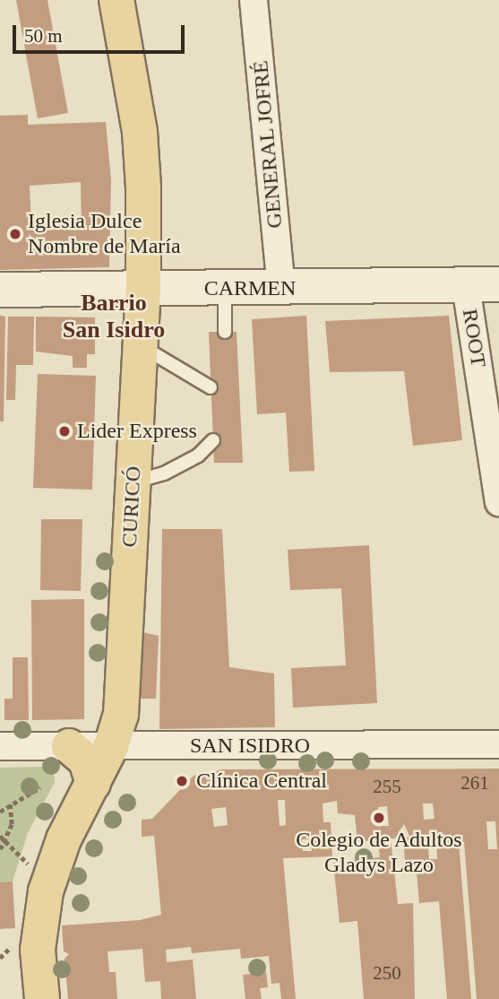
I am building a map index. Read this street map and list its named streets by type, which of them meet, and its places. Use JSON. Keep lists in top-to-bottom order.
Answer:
{
  "streets": {
    "main road": ["CARMEN", "CURICÓ"],
    "street": ["GENERAL JOFRÉ", "ROOT", "SAN ISIDRO"]
  },
  "crossings": [
    ["GENERAL JOFRÉ", "CARMEN"],
    ["CARMEN", "ROOT"],
    ["CARMEN", "CURICÓ"],
    ["CURICÓ", "SAN ISIDRO"]
  ],
  "districts": ["Barrio San Isidro"],
  "places": [
    "Iglesia Dulce Nombre de María",
    "Lider Express",
    "Clínica Central",
    "Colegio de Adultos Gladys Lazo"
  ],
  "house_numbers": ["261", "255", "250"],
  "scale_bar": "50 m"
}
